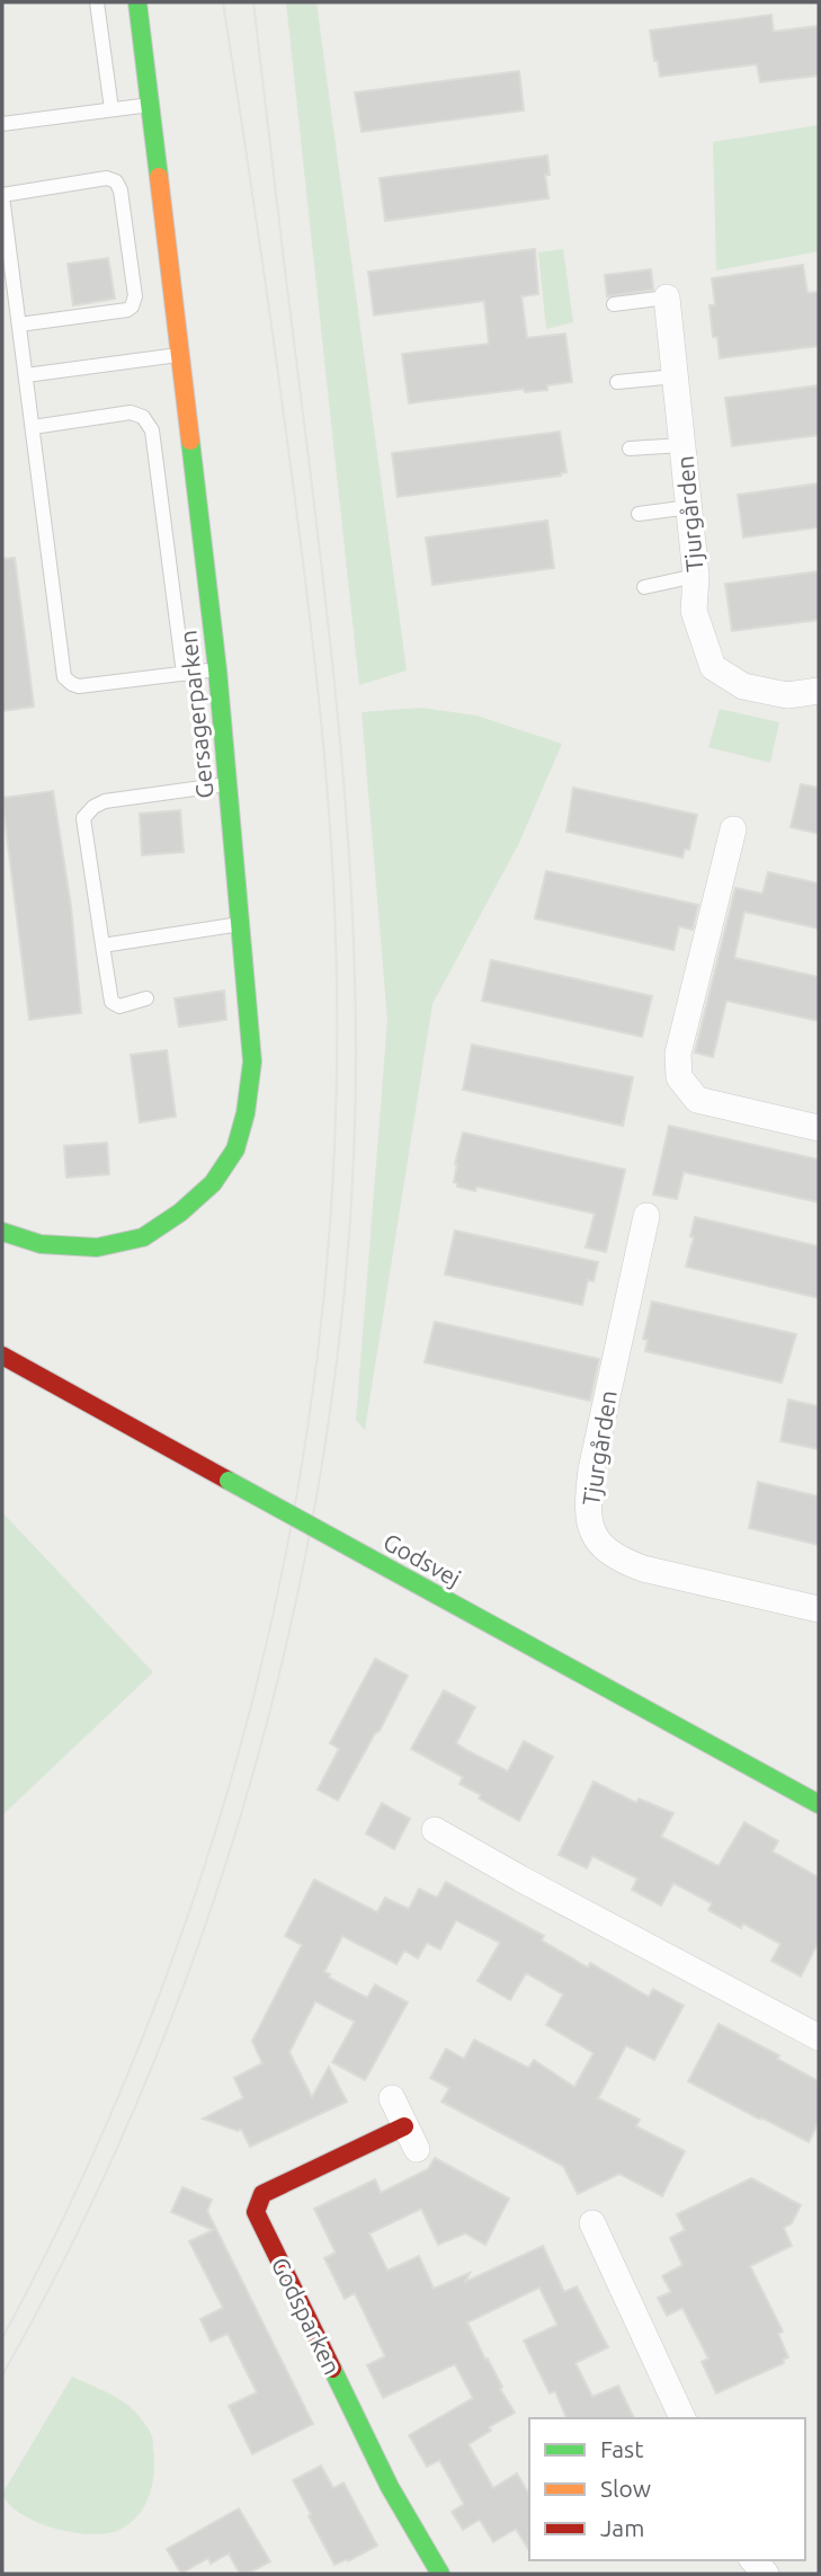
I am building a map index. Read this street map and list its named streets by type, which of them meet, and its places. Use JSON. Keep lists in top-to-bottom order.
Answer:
{
  "streets": {
    "street": [
      "Tjurgården",
      "Gersagerparken",
      "Godsvej",
      "Godsparken"
    ]
  },
  "legend": ["Fast", "Slow", "Jam"]
}
